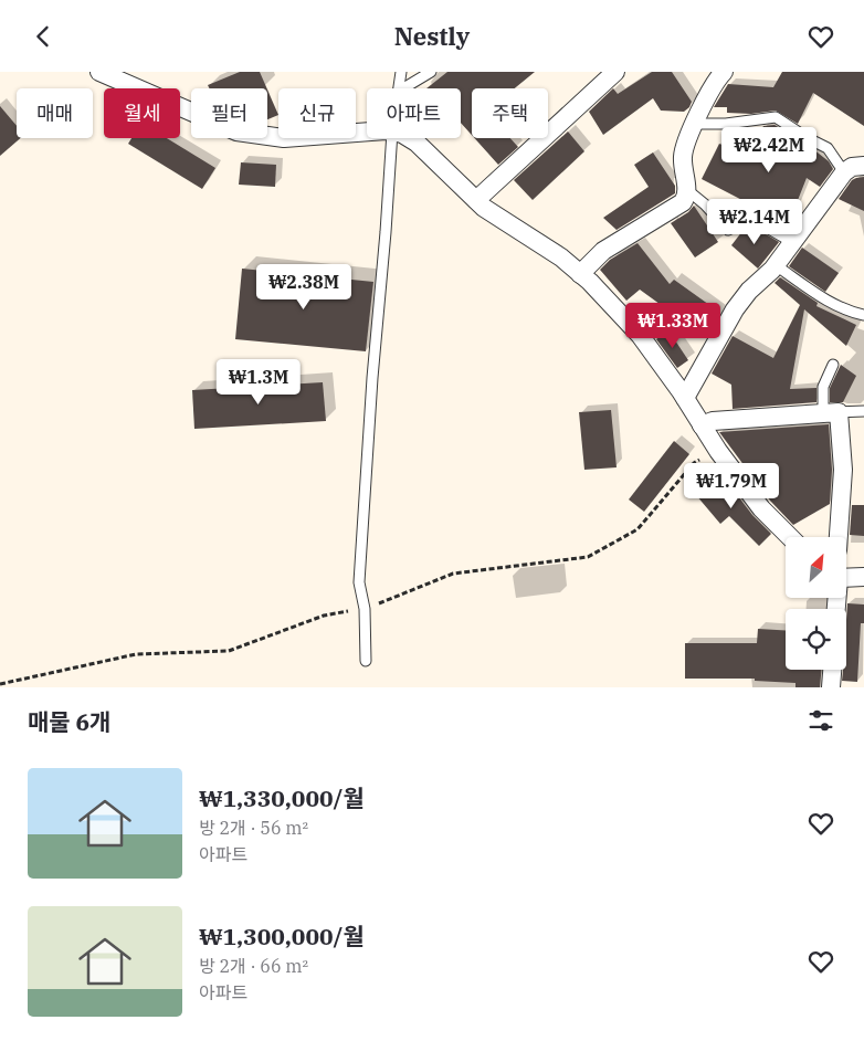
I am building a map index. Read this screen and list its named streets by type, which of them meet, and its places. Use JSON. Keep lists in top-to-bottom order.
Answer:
{
  "north": "top right",
  "page": {
    "header": "Nestly",
    "chip": [
      "매매",
      "월세",
      "필터",
      "신규",
      "아파트",
      "주택"
    ],
    "price": [
      "₩2.42M",
      "₩2.14M",
      "₩2.38M",
      "₩1.33M",
      "₩1.3M",
      "₩1.79M"
    ],
    "heading": "매물 6개",
    "list": [
      {
        "name": "₩1,330,000/월",
        "note": "방 2개 · 56 m² · 아파트"
      },
      {
        "name": "₩1,300,000/월",
        "note": "방 2개 · 66 m² · 아파트"
      }
    ]
  }
}
